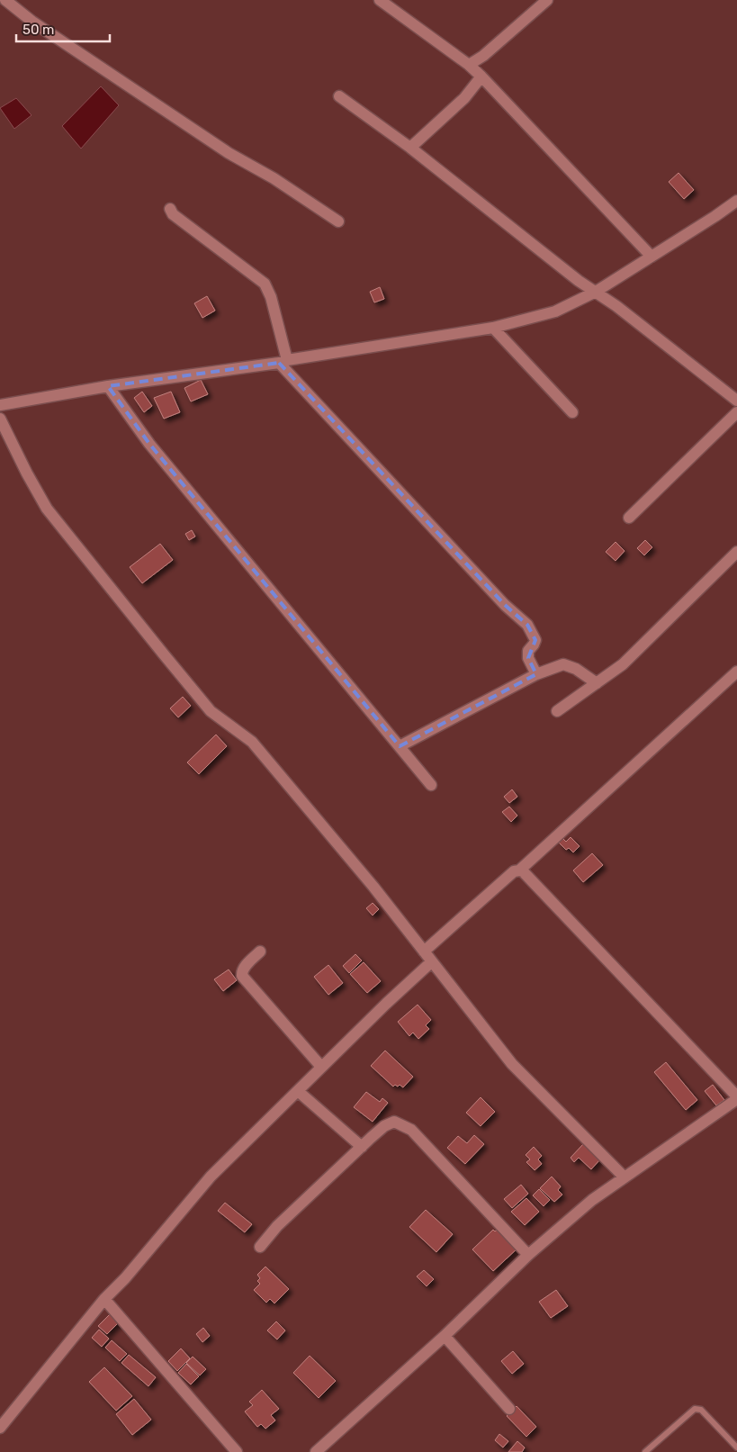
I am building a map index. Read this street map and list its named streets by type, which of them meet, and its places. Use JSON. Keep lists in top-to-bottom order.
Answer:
{
  "scale_bar": "50 m"
}
